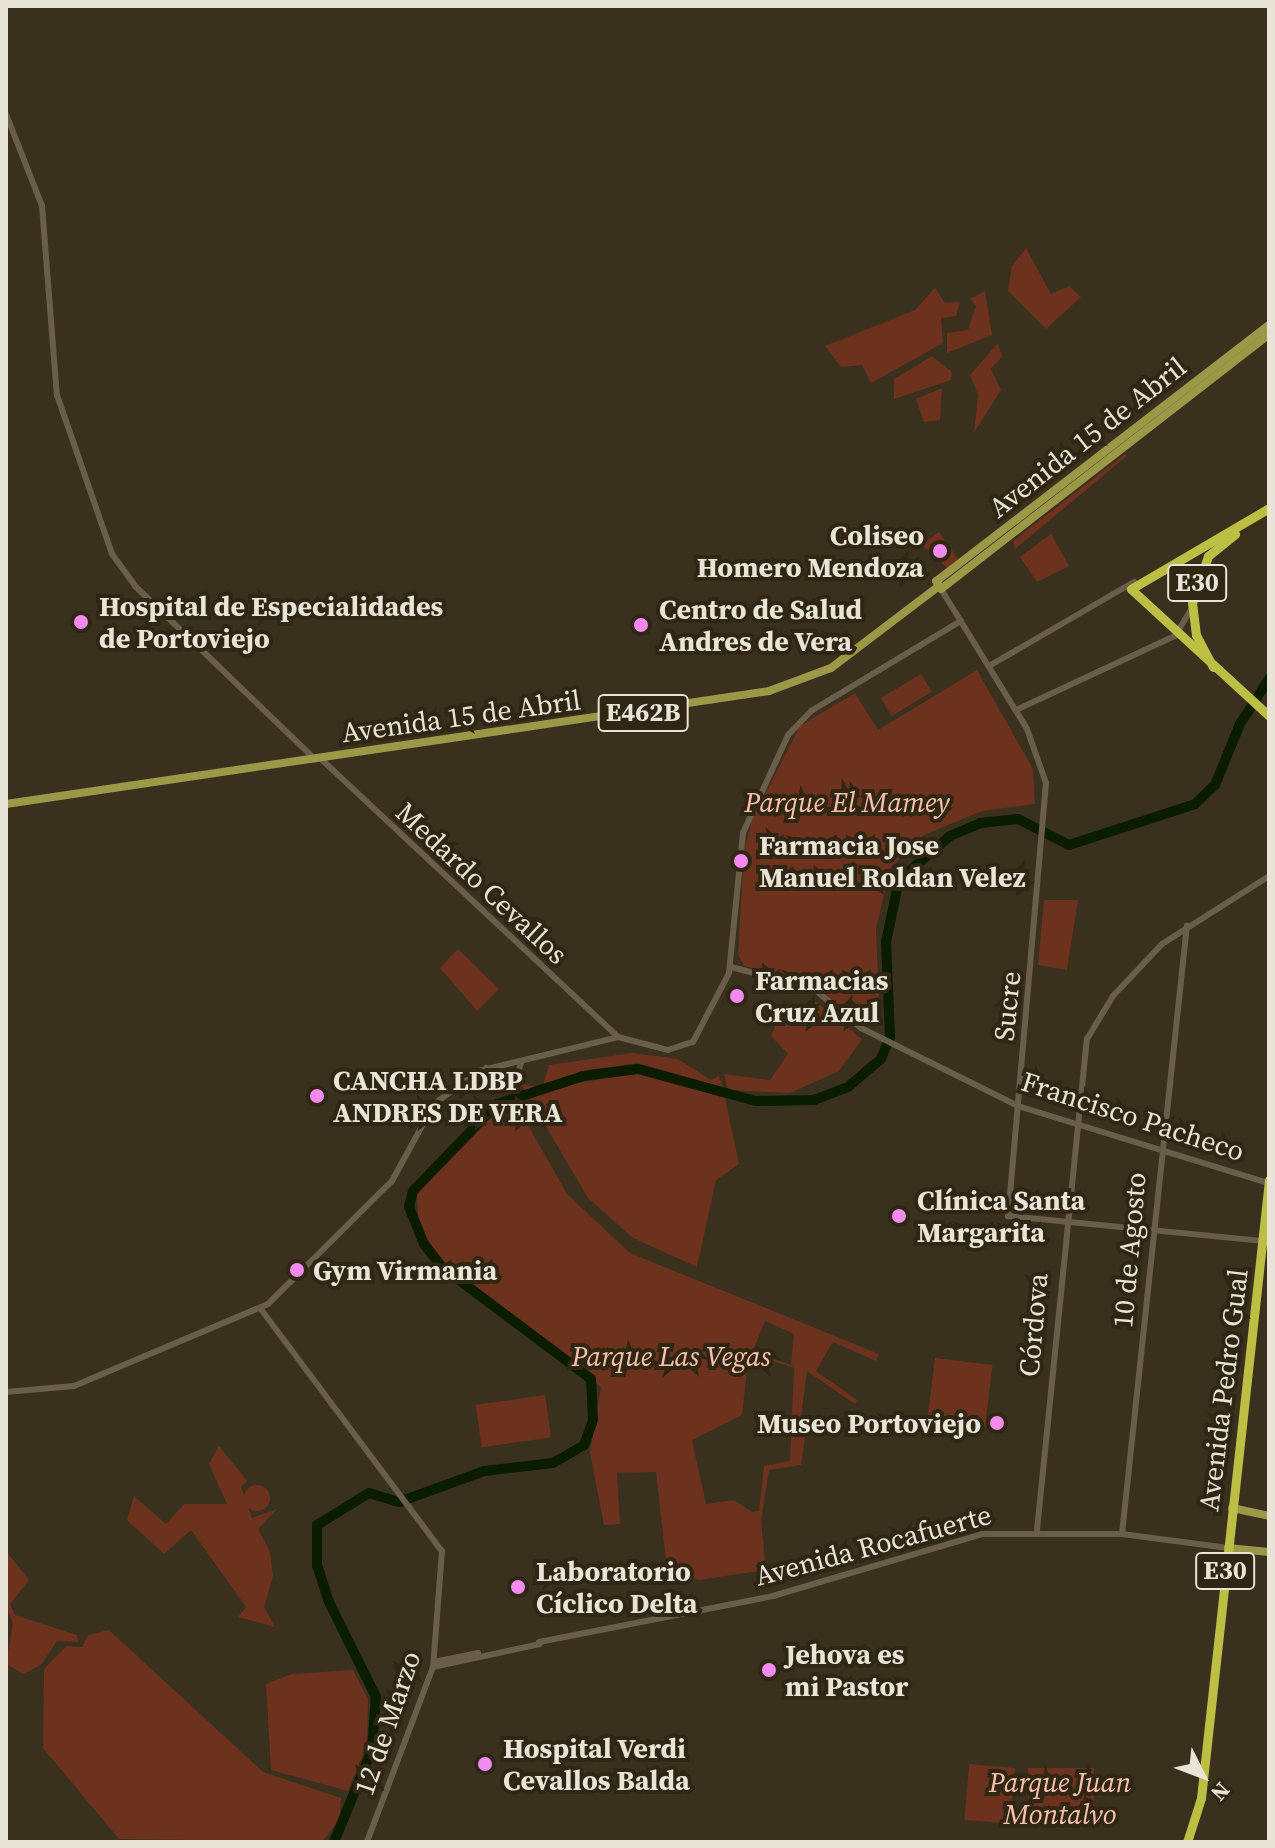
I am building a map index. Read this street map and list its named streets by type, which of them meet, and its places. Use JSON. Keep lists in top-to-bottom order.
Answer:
{
  "streets": {
    "highway": ["E30", "Avenida Pedro Gual"],
    "main road": ["Avenida 15 de Abril", "E462B", "Avenida Rocafuerte"],
    "street": [
      "Medardo Cevallos",
      "Sucre",
      "Francisco Pacheco",
      "10 de Agosto",
      "Córdova",
      "12 de Marzo"
    ]
  },
  "crossings": [
    ["Avenida 15 de Abril", "Medardo Cevallos"],
    ["Sucre", "Francisco Pacheco"],
    ["Sucre", "Córdova"],
    ["Francisco Pacheco", "10 de Agosto"],
    ["Francisco Pacheco", "Córdova"],
    ["Francisco Pacheco", "Avenida Pedro Gual"],
    ["10 de Agosto", "Córdova"],
    ["10 de Agosto", "Avenida Rocafuerte"],
    ["Córdova", "Avenida Rocafuerte"],
    ["Avenida Pedro Gual", "Avenida Rocafuerte"],
    ["Avenida Rocafuerte", "12 de Marzo"]
  ],
  "parks": ["Parque El Mamey", "Parque Las Vegas", "Parque Juan Montalvo"],
  "places": [
    "Coliseo Homero Mendoza",
    "Hospital de Especialidades de Portoviejo",
    "Centro de Salud Andres de Vera",
    "Farmacia Jose Manuel Roldan Velez",
    "Farmacias Cruz Azul",
    "CANCHA LDBP ANDRES DE VERA",
    "Clínica Santa Margarita",
    "Gym Virmania",
    "Museo Portoviejo",
    "Laboratorio Cíclico Delta",
    "Jehova es mi Pastor",
    "Hospital Verdi Cevallos Balda"
  ],
  "north": "bottom right"
}
